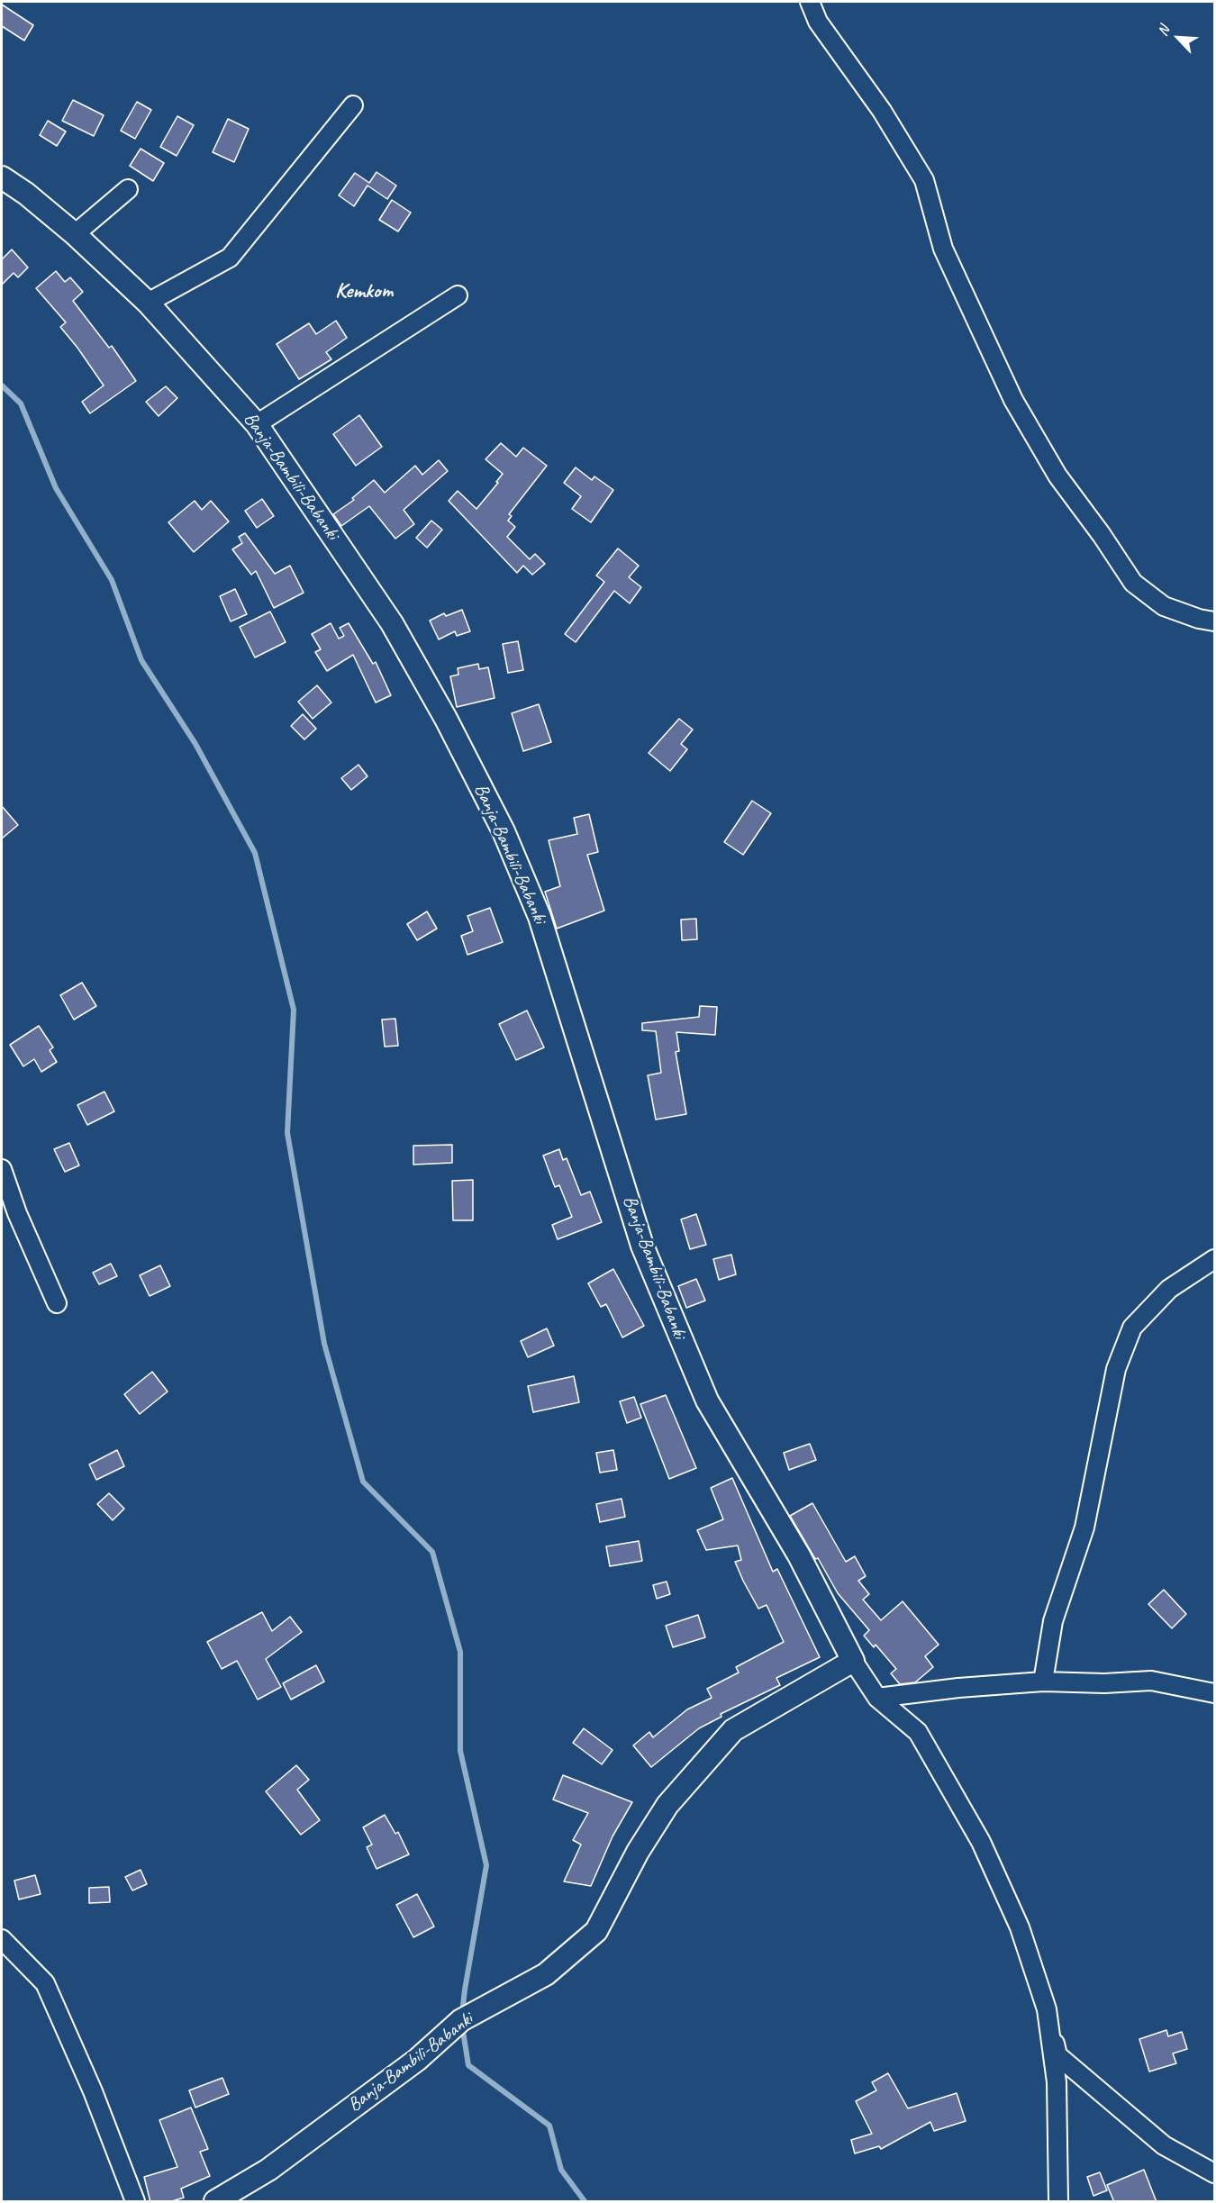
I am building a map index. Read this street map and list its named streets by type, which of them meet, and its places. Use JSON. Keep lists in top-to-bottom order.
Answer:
{
  "streets": {
    "street": ["Banja-Bambili-Babanki"]
  },
  "districts": ["Kemkom"],
  "north": "top left"
}
